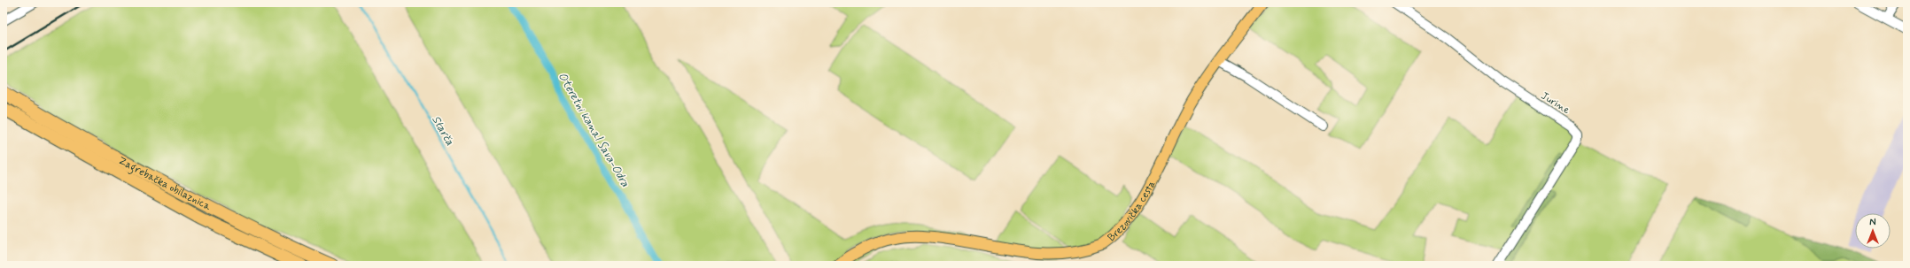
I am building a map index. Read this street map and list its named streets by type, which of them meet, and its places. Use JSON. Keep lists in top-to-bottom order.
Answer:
{
  "streets": {
    "highway": ["Zagrebačka obilaznica"],
    "main road": ["Brezovička cesta"],
    "street": ["Jurine"]
  },
  "water": ["Oteretni kanal Sava-Odra", "Starča"],
  "north": "top"
}
